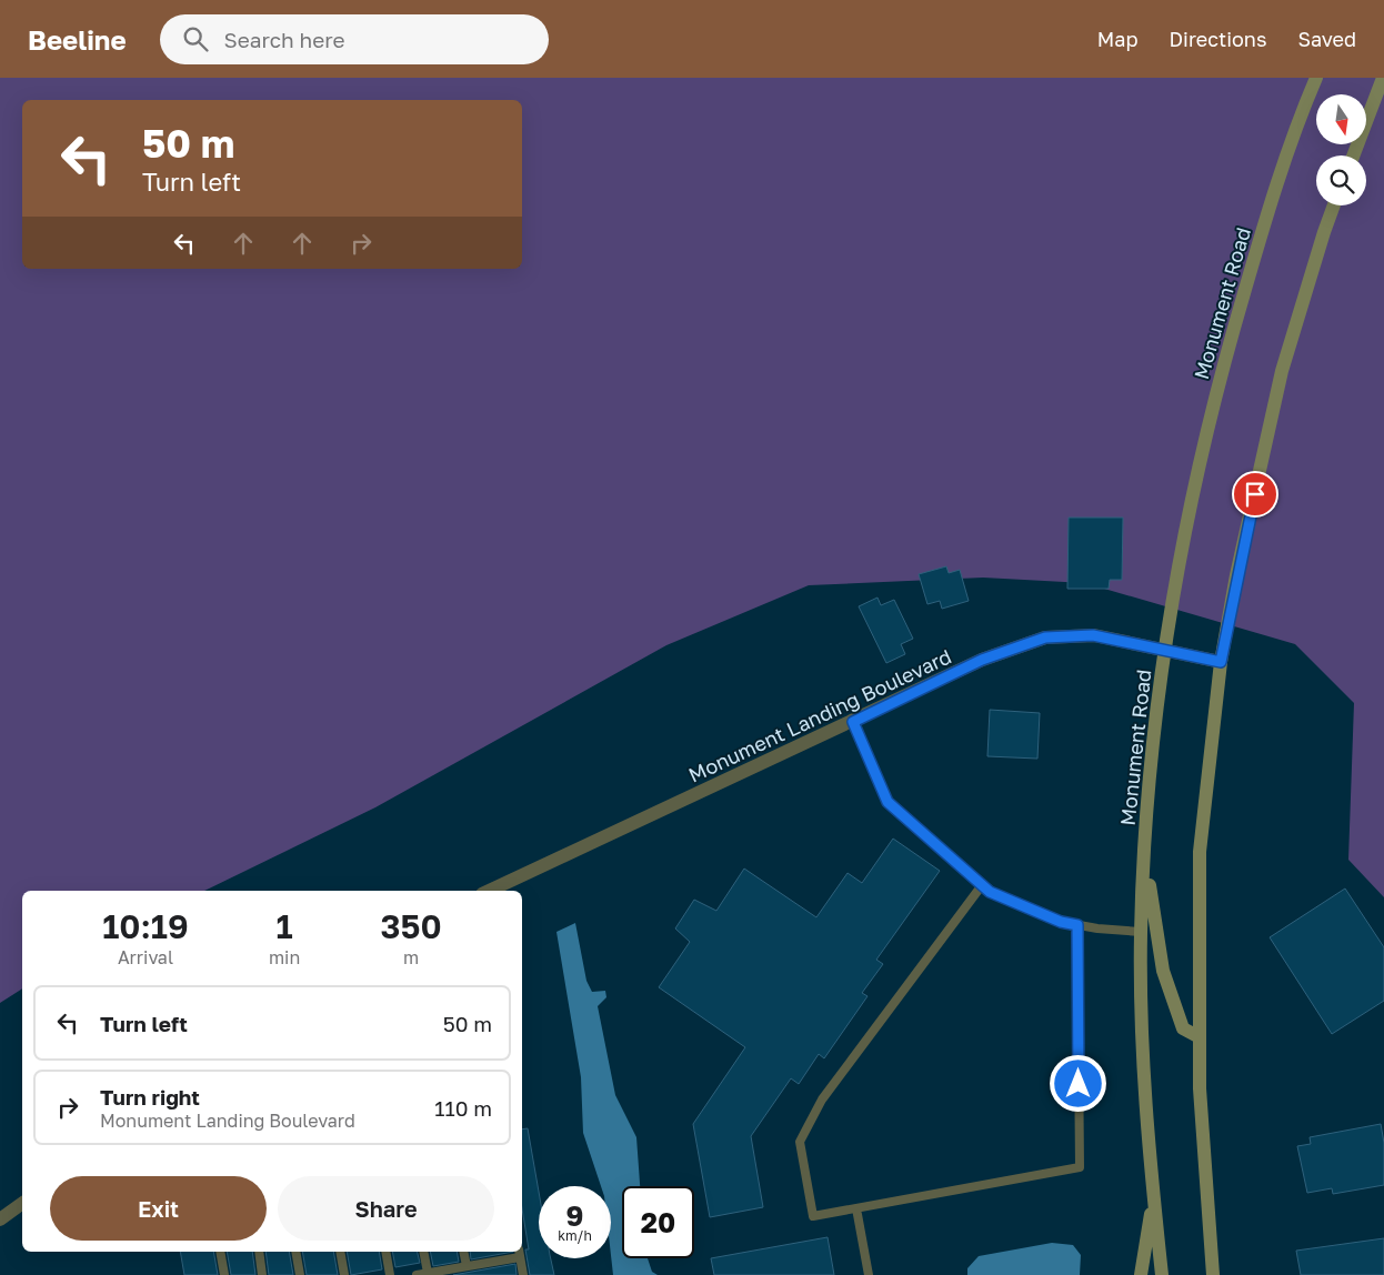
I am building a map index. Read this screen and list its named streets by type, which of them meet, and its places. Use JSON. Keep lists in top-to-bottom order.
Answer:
{
  "streets": {
    "main road": ["Monument Road"],
    "street": ["Monument Landing Boulevard"]
  },
  "crossings": [
    ["Monument Road", "Monument Landing Boulevard"]
  ],
  "north": "bottom",
  "page": {
    "header": "Beeline",
    "search": "Search here",
    "nav": ["Map", "Directions", "Saved"],
    "turn": ["50 m", "Turn left"],
    "eta": [
      "10:19",
      "Arrival",
      "1",
      "min",
      "350",
      "m"
    ],
    "list": [
      {
        "name": "Turn left",
        "value": "50 m"
      },
      {
        "name": "Turn right",
        "note": "Monument Landing Boulevard",
        "value": "110 m"
      }
    ],
    "buttons": ["Exit", "Share"],
    "speed": "9 km/h",
    "limit": "20"
  }
}
